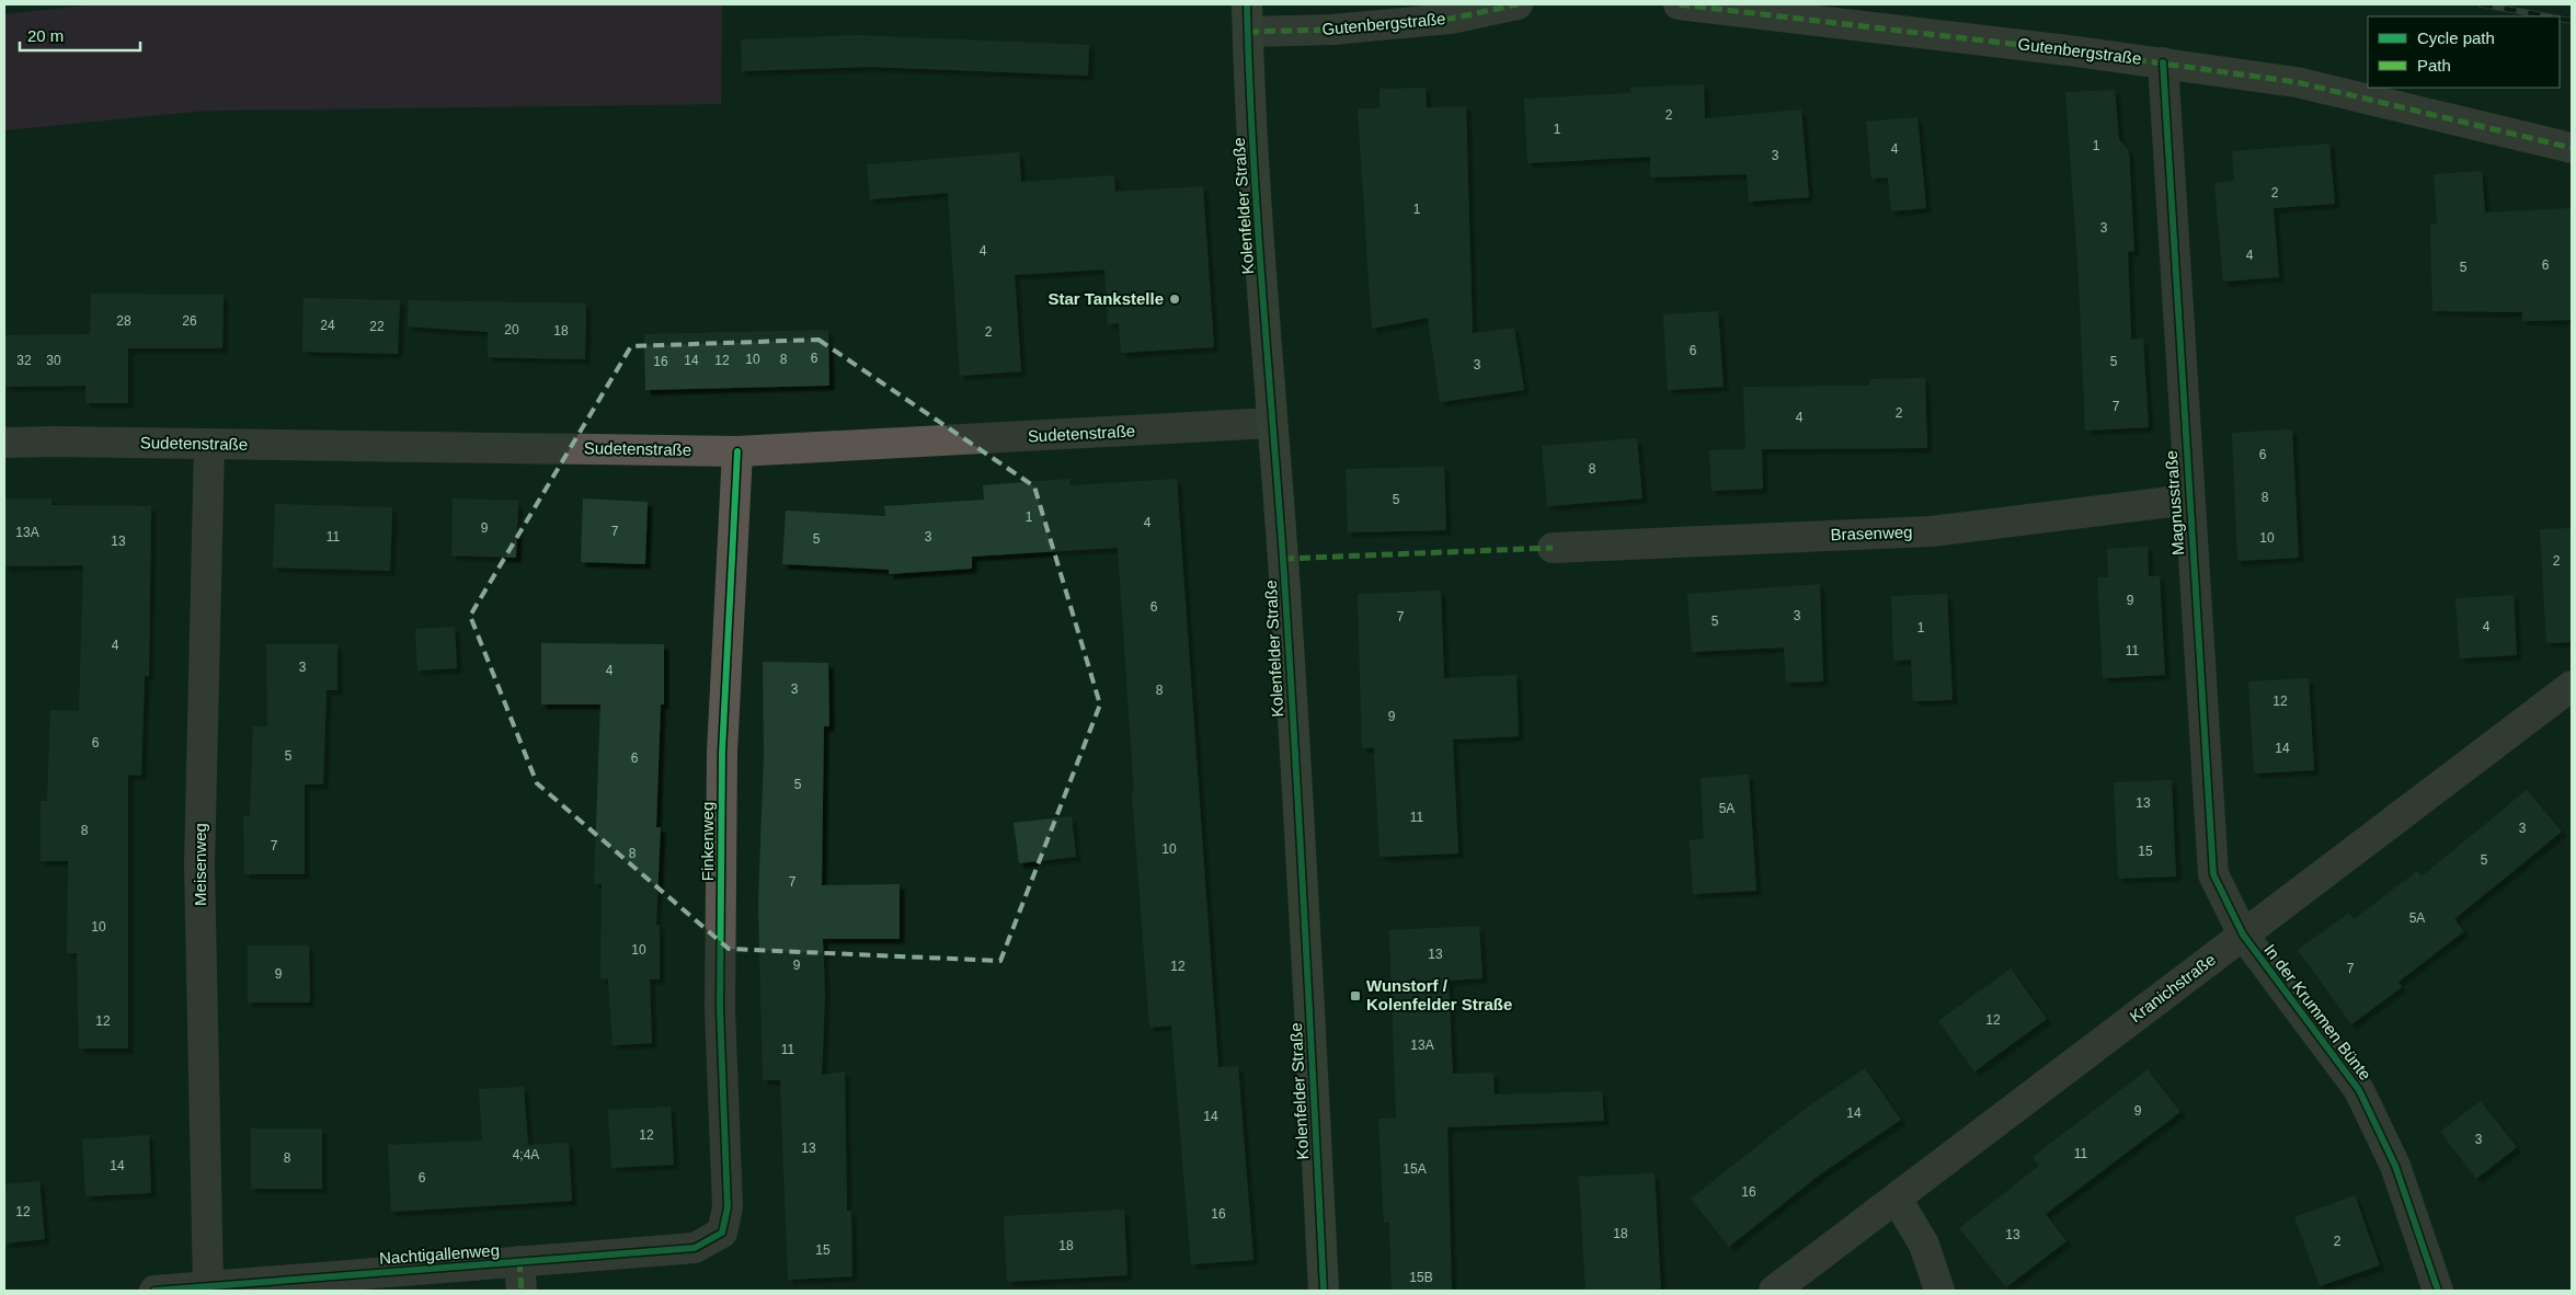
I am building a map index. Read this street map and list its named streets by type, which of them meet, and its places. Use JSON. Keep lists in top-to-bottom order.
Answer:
{
  "streets": {
    "main road": ["Kolenfelder Straße"],
    "street": [
      "Gutenbergstraße",
      "Sudetenstraße",
      "Magnusstraße",
      "Brasenweg",
      "Finkenweg",
      "Meisenweg",
      "Kranichstraße",
      "In der Krummen Bünte",
      "Nachtigallenweg"
    ]
  },
  "crossings": [
    ["Gutenbergstraße", "Kolenfelder Straße"],
    ["Gutenbergstraße", "Magnusstraße"],
    ["Kolenfelder Straße", "Sudetenstraße"],
    ["Sudetenstraße", "Finkenweg"],
    ["Sudetenstraße", "Meisenweg"],
    ["Magnusstraße", "Brasenweg"],
    ["Magnusstraße", "Kranichstraße"],
    ["Magnusstraße", "In der Krummen Bünte"],
    ["Finkenweg", "Nachtigallenweg"],
    ["Meisenweg", "Nachtigallenweg"],
    ["Kranichstraße", "In der Krummen Bünte"]
  ],
  "places": {
    "other": ["Star Tankstelle"],
    "transit": ["Wunstorf / Kolenfelder Straße"]
  },
  "house_numbers": [
    "2",
    "1",
    "1",
    "4",
    "3",
    "2",
    "1",
    "3",
    "4",
    "4",
    "6",
    "5",
    "28",
    "26",
    "24",
    "22",
    "20",
    "18",
    "2",
    "6",
    "6",
    "10",
    "8",
    "32",
    "30",
    "14",
    "12",
    "16",
    "5",
    "3",
    "7",
    "2",
    "4",
    "6",
    "8",
    "8",
    "5",
    "1",
    "4",
    "9",
    "7",
    "13A",
    "11",
    "3",
    "10",
    "5",
    "13",
    "2",
    "9",
    "6",
    "3",
    "7",
    "5",
    "4",
    "1",
    "4",
    "11",
    "3",
    "4",
    "3",
    "8",
    "12",
    "9",
    "6",
    "14",
    "5",
    "6",
    "5",
    "13",
    "5A",
    "11",
    "3",
    "8",
    "7",
    "10",
    "15",
    "8",
    "5",
    "7",
    "5A",
    "10",
    "10",
    "13",
    "9",
    "12",
    "7",
    "9",
    "12",
    "12",
    "13A",
    "11",
    "9",
    "14",
    "14",
    "12",
    "3",
    "13",
    "11",
    "4;4A",
    "8",
    "14",
    "15A",
    "6",
    "16",
    "12",
    "16",
    "18",
    "13",
    "2",
    "18",
    "15",
    "15B"
  ],
  "legend": ["Cycle path", "Path"],
  "scale_bar": "20 m"
}
